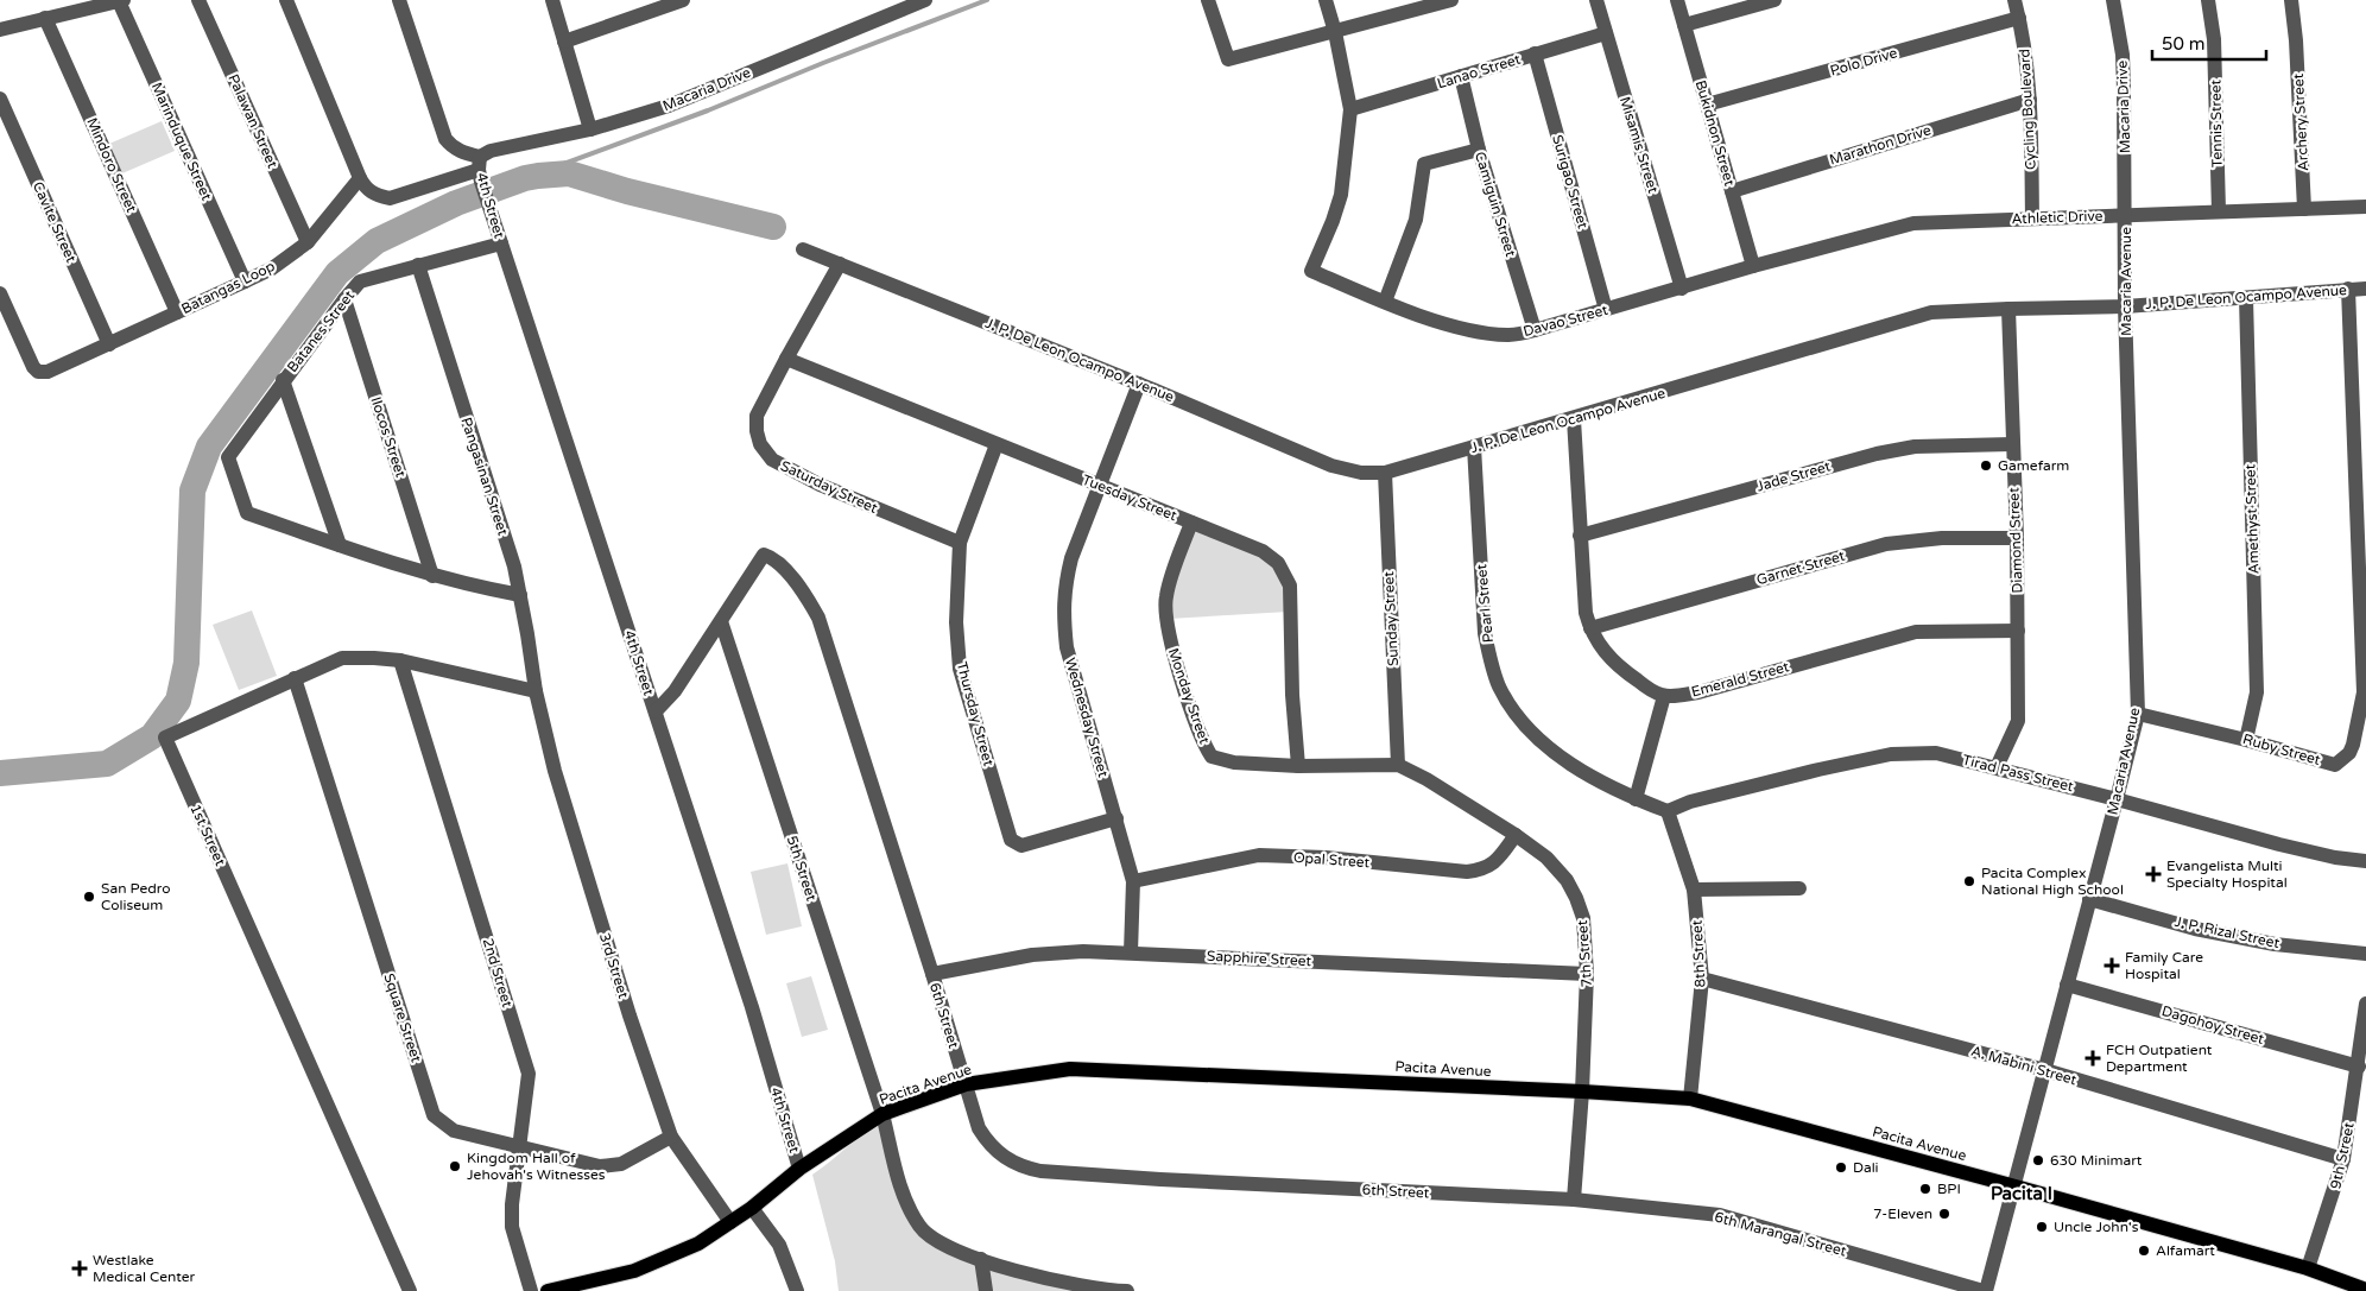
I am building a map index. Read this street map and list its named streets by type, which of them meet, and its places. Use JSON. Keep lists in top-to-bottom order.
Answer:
{
  "streets": {
    "main road": ["Pacita Avenue"],
    "street": [
      "Polo Drive",
      "Lanao Street",
      "Macaria Drive",
      "Cycling Boulevard",
      "Palawan Street",
      "Archery Street",
      "Tennis Street",
      "Bukidnon Street",
      "Marinduque Street",
      "Misamis Street",
      "Marathon Drive",
      "Mindoro Street",
      "Surigao Street",
      "Camiguin Street",
      "4th Street",
      "Athletic Drive",
      "Cavite Street",
      "Macaria Avenue",
      "Batangas Loop",
      "J. P. De Leon Ocampo Avenue",
      "Davao Street",
      "Batanes Street",
      "Ilocos Street",
      "Pangasinan Street",
      "Jade Street",
      "Saturday Street",
      "Tuesday Street",
      "Amethyst Street",
      "Diamond Street",
      "Garnet Street",
      "Pearl Street",
      "Sunday Street",
      "Emerald Street",
      "Monday Street",
      "Thursday Street",
      "Wednesday Street",
      "Ruby Street",
      "Tirad Pass Street",
      "1st Street",
      "Opal Street",
      "5th Street",
      "J. P. Rizal Street",
      "7th Street",
      "8th Street",
      "Sapphire Street",
      "3rd Street",
      "2nd Street",
      "6th Street",
      "Square Street",
      "Dagohoy Street",
      "A. Mabini Street",
      "9th Street",
      "6th Marangal Street"
    ]
  },
  "crossings": [
    ["Polo Drive", "Cycling Boulevard"],
    ["Polo Drive", "Bukidnon Street"],
    ["Lanao Street", "Misamis Street"],
    ["Lanao Street", "Surigao Street"],
    ["Lanao Street", "Camiguin Street"],
    ["Lanao Street", "Davao Street"],
    ["Macaria Drive", "4th Street"],
    ["Macaria Drive", "Athletic Drive"],
    ["Macaria Drive", "Macaria Avenue"],
    ["Macaria Drive", "Batangas Loop"],
    ["Cycling Boulevard", "Marathon Drive"],
    ["Cycling Boulevard", "Athletic Drive"],
    ["Palawan Street", "Batangas Loop"],
    ["Archery Street", "Athletic Drive"],
    ["Tennis Street", "Athletic Drive"],
    ["Bukidnon Street", "Marathon Drive"],
    ["Bukidnon Street", "Athletic Drive"],
    ["Bukidnon Street", "Davao Street"],
    ["Marinduque Street", "Batangas Loop"],
    ["Misamis Street", "Davao Street"],
    ["Mindoro Street", "Batangas Loop"],
    ["Surigao Street", "Davao Street"],
    ["Camiguin Street", "Davao Street"],
    ["4th Street", "Batanes Street"],
    ["4th Street", "6th Street"],
    ["4th Street", "Pacita Avenue"],
    ["Athletic Drive", "Macaria Avenue"],
    ["Athletic Drive", "Davao Street"],
    ["Cavite Street", "Batangas Loop"],
    ["Macaria Avenue", "J. P. De Leon Ocampo Avenue"],
    ["Macaria Avenue", "Ruby Street"],
    ["Macaria Avenue", "Tirad Pass Street"],
    ["Macaria Avenue", "J. P. Rizal Street"],
    ["Macaria Avenue", "Dagohoy Street"],
    ["Macaria Avenue", "A. Mabini Street"],
    ["Macaria Avenue", "Pacita Avenue"],
    ["Macaria Avenue", "6th Marangal Street"],
    ["J. P. De Leon Ocampo Avenue", "Saturday Street"],
    ["J. P. De Leon Ocampo Avenue", "Amethyst Street"],
    ["J. P. De Leon Ocampo Avenue", "Diamond Street"],
    ["J. P. De Leon Ocampo Avenue", "Pearl Street"],
    ["J. P. De Leon Ocampo Avenue", "Sunday Street"],
    ["J. P. De Leon Ocampo Avenue", "Wednesday Street"],
    ["J. P. De Leon Ocampo Avenue", "Ruby Street"],
    ["Batanes Street", "Ilocos Street"],
    ["Batanes Street", "Pangasinan Street"],
    ["Pangasinan Street", "1st Street"],
    ["Pangasinan Street", "3rd Street"],
    ["Jade Street", "Diamond Street"],
    ["Saturday Street", "Tuesday Street"],
    ["Saturday Street", "Thursday Street"],
    ["Tuesday Street", "Monday Street"],
    ["Tuesday Street", "Thursday Street"],
    ["Tuesday Street", "Wednesday Street"],
    ["Amethyst Street", "Ruby Street"],
    ["Diamond Street", "Garnet Street"],
    ["Diamond Street", "Emerald Street"],
    ["Diamond Street", "Tirad Pass Street"],
    ["Pearl Street", "Tirad Pass Street"],
    ["Pearl Street", "8th Street"],
    ["Sunday Street", "Monday Street"],
    ["Sunday Street", "7th Street"],
    ["Monday Street", "7th Street"],
    ["Thursday Street", "Wednesday Street"],
    ["Wednesday Street", "Opal Street"],
    ["Wednesday Street", "Sapphire Street"],
    ["Tirad Pass Street", "8th Street"],
    ["1st Street", "3rd Street"],
    ["1st Street", "2nd Street"],
    ["1st Street", "Square Street"],
    ["Opal Street", "7th Street"],
    ["5th Street", "6th Street"],
    ["5th Street", "Pacita Avenue"],
    ["7th Street", "Sapphire Street"],
    ["7th Street", "6th Street"],
    ["7th Street", "Pacita Avenue"],
    ["7th Street", "6th Marangal Street"],
    ["8th Street", "A. Mabini Street"],
    ["8th Street", "Pacita Avenue"],
    ["Sapphire Street", "6th Street"],
    ["3rd Street", "Square Street"],
    ["3rd Street", "Pacita Avenue"],
    ["2nd Street", "Square Street"],
    ["6th Street", "Pacita Avenue"],
    ["6th Street", "6th Marangal Street"],
    ["Dagohoy Street", "9th Street"],
    ["A. Mabini Street", "9th Street"],
    ["Pacita Avenue", "9th Street"]
  ],
  "districts": ["Pacita I"],
  "places": {
    "other": [
      "Gamefarm",
      "Pacita Complex National High School",
      "San Pedro Coliseum",
      "630 Minimart",
      "Kingdom Hall of Jehovah's Witnesses",
      "Dali",
      "BPI",
      "7-Eleven",
      "Uncle John's",
      "Alfamart"
    ],
    "health": [
      "Evangelista Multi Specialty Hospital",
      "Family Care Hospital",
      "FCH Outpatient Department",
      "Westlake Medical Center"
    ]
  },
  "scale_bar": "50 m"
}
